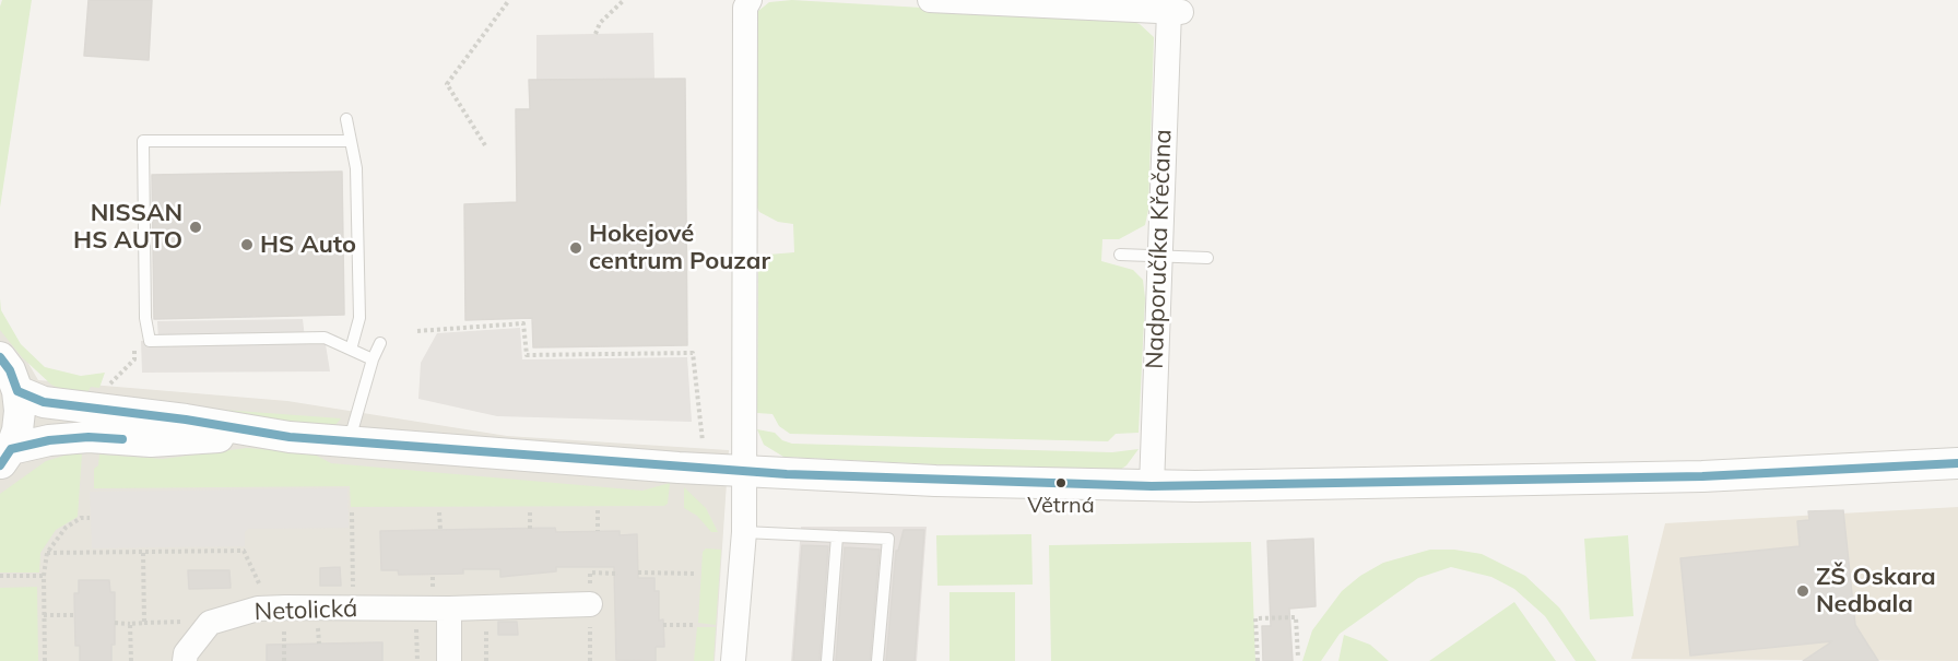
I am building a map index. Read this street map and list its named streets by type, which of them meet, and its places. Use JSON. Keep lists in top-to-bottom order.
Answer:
{
  "streets": {
    "street": ["Nadporučíka Křečana", "Netolická"]
  },
  "places": [
    "NISSAN HS AUTO",
    "HS Auto",
    "Hokejové centrum Pouzar",
    "Větrná",
    "ZŠ Oskara Nedbala"
  ]
}
